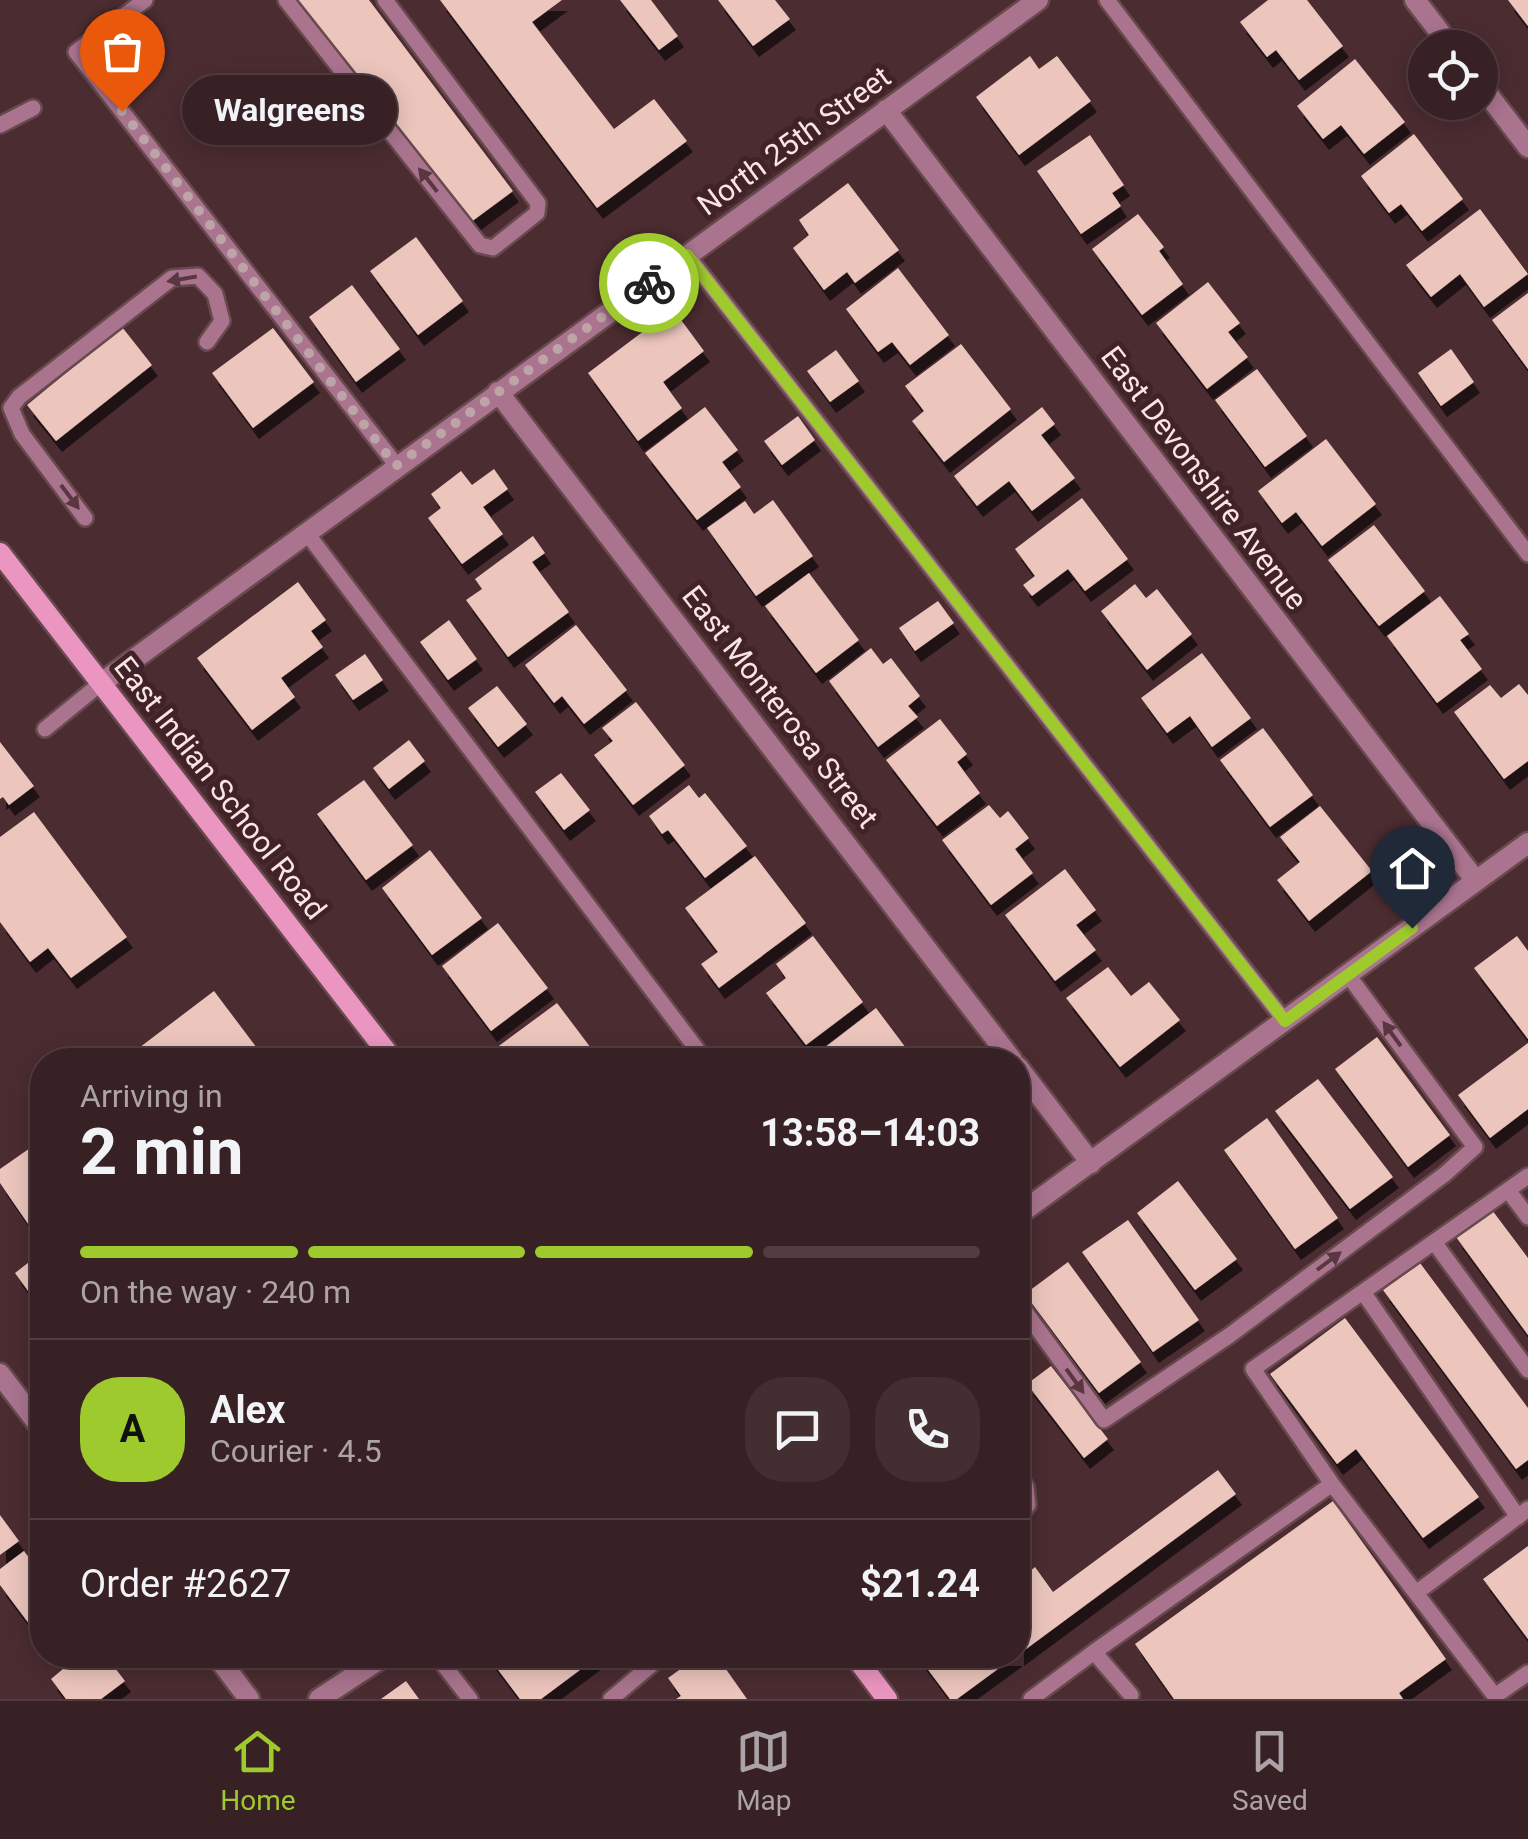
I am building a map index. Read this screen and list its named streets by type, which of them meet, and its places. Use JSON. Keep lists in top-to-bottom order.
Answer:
{
  "streets": {
    "main road": ["East Indian School Road"],
    "street": ["North 25th Street", "East Devonshire Avenue", "East Monterosa Street"]
  },
  "crossings": [
    ["North 25th Street", "East Devonshire Avenue"],
    ["North 25th Street", "East Monterosa Street"],
    ["North 25th Street", "East Indian School Road"]
  ],
  "places": ["Walgreens"],
  "page": {
    "bubble": "Walgreens",
    "heading": ["2 min", "Arriving in", "13:58–14:03"],
    "panel": [
      "Alex",
      "Courier · 4.5",
      "Order #2627",
      "$21.24"
    ],
    "bar": "On the way · 240 m",
    "round": "A",
    "tabs": ["Home", "Map", "Saved"]
  }
}
